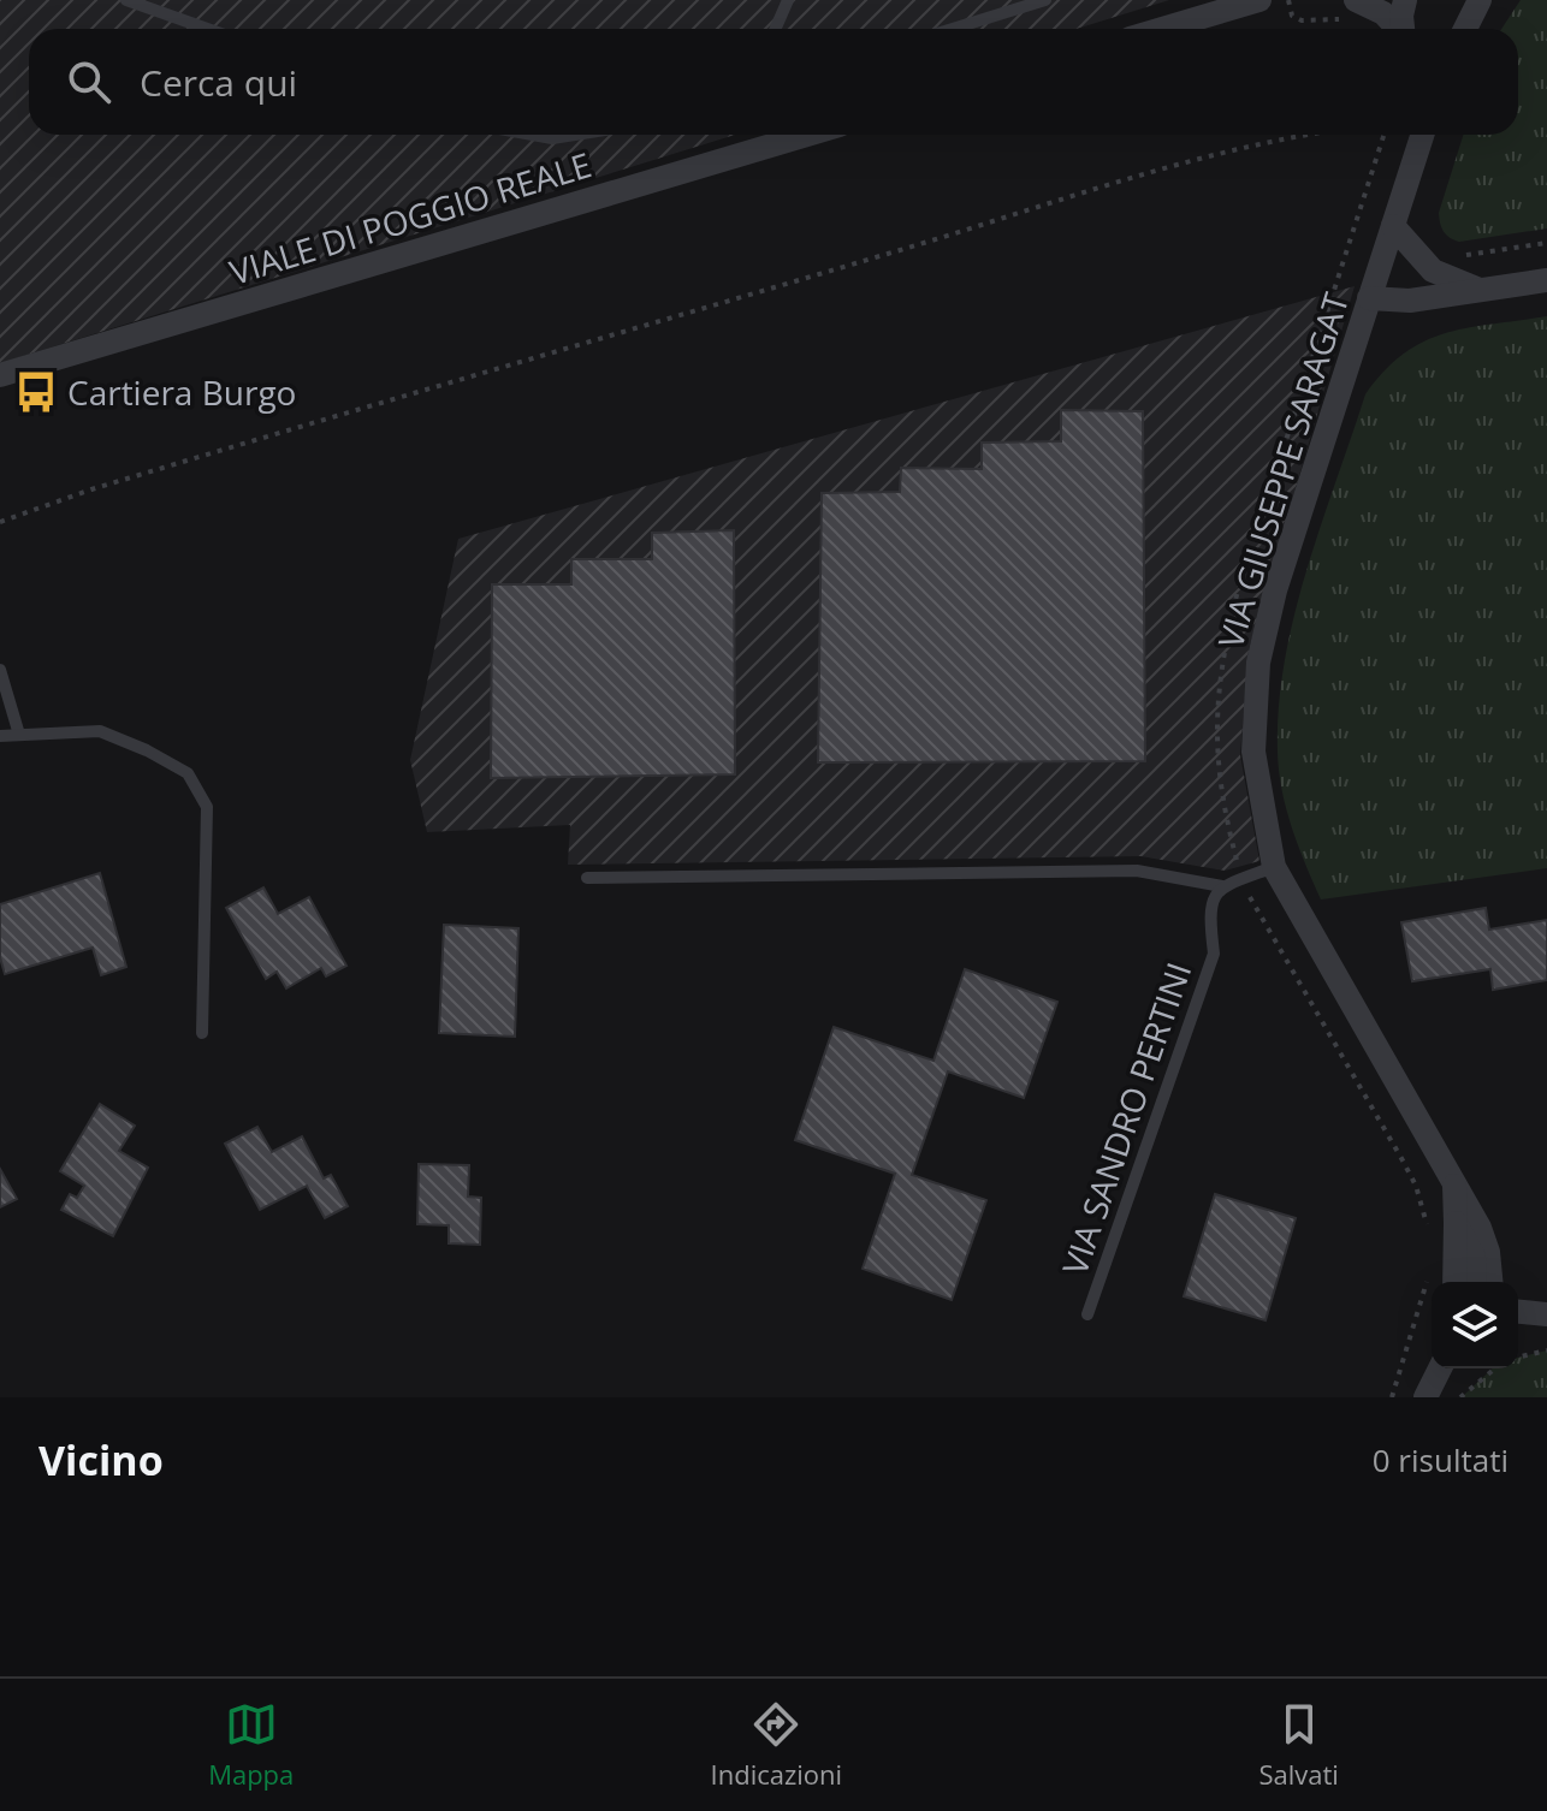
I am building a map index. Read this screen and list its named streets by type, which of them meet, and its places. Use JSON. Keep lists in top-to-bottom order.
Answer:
{
  "streets": {
    "street": ["VIALE DI POGGIO REALE", "VIA GIUSEPPE SARAGAT"],
    "lane": ["VIA SANDRO PERTINI"]
  },
  "places": {
    "bus stop": ["Cartiera Burgo"]
  },
  "page": {
    "search": "Cerca qui",
    "heading": ["Vicino", "0 risultati"],
    "nav": ["Mappa", "Indicazioni", "Salvati"]
  }
}
